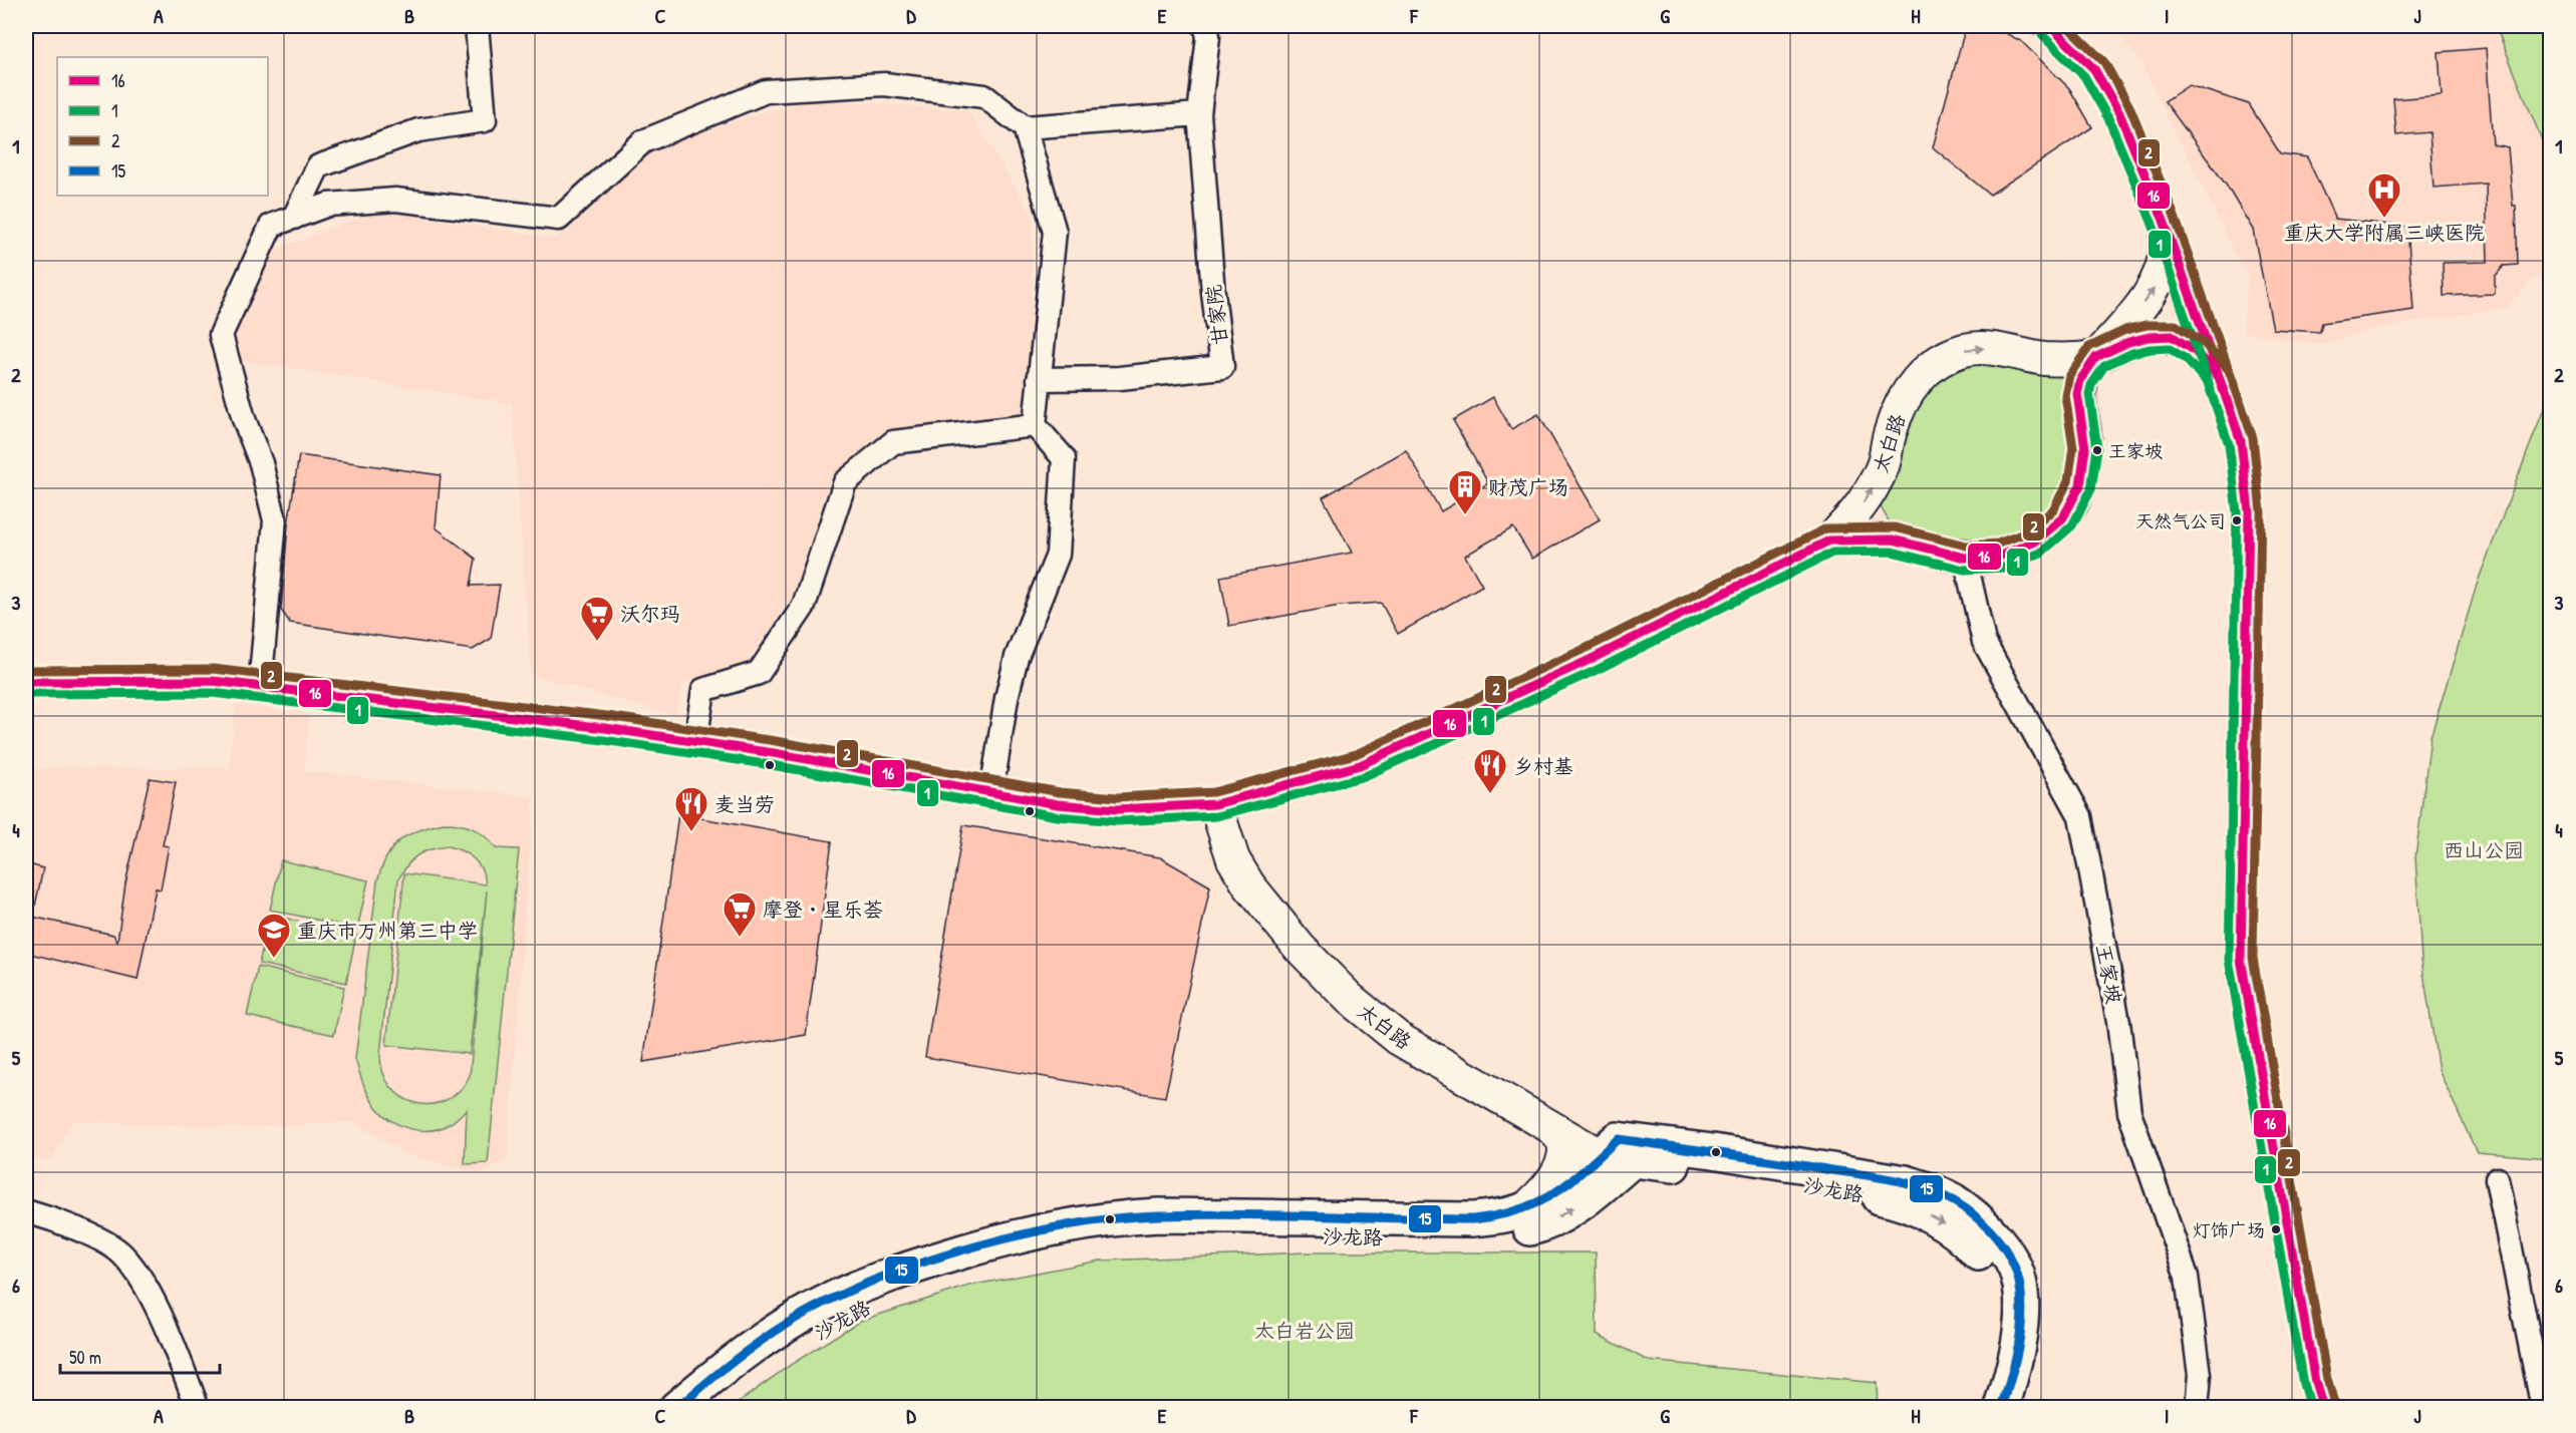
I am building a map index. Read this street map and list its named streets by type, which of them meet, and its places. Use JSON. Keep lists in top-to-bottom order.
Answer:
{
  "streets": {
    "highway": ["沙龙路"],
    "main road": ["太白路"],
    "street": ["甘家院", "王家坡"]
  },
  "crossings": [
    ["太白路", "王家坡"]
  ],
  "parks": ["西山公园", "太白岩公园"],
  "places": {
    "hospital": ["重庆大学附属三峡医院"],
    "other": ["王家坡", "天然气公司", "灯饰广场"],
    "building": ["财茂广场"],
    "supermarket": ["沃尔玛", "摩登・星乐荟"],
    "restaurant": ["乡村基", "麦当劳"],
    "school or university": ["重庆市万州第三中学"]
  },
  "lines": [
    "transit line 16",
    "transit line 2",
    "transit line 1",
    "transit line 15"
  ],
  "legend": [
    "16",
    "1",
    "2",
    "15"
  ],
  "scale_bar": "50 m",
  "grid": {
    "columns": [
      "A",
      "B",
      "C",
      "D",
      "E",
      "F",
      "G",
      "H",
      "I",
      "J"
    ],
    "rows": [
      "1",
      "2",
      "3",
      "4",
      "5",
      "6"
    ]
  }
}
